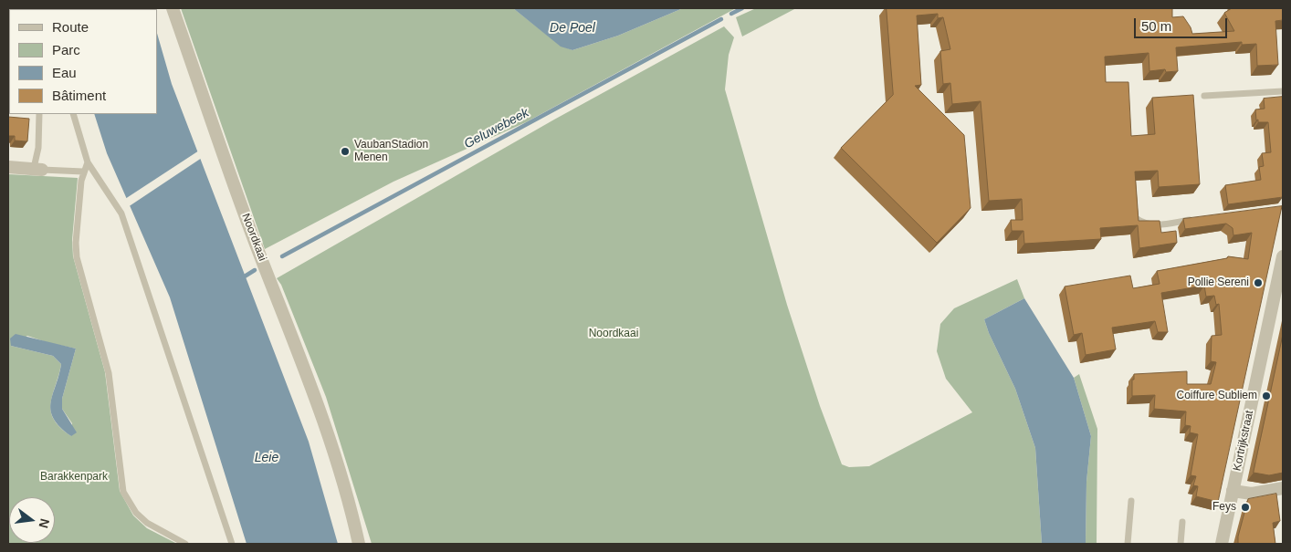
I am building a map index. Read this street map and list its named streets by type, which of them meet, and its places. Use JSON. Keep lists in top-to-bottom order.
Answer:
{
  "streets": {
    "street": ["Noordkaai", "Kortrijkstraat"]
  },
  "water": ["De Poel", "Geluwebeek", "Leie"],
  "parks": ["Noordkaai", "Barakkenpark"],
  "places": [
    "VaubanStadion Menen",
    "Pollie Sereni",
    "Coiffure Subliem",
    "Feys"
  ],
  "legend": [
    "Route",
    "Parc",
    "Eau",
    "Bâtiment"
  ],
  "scale_bar": "50 m",
  "north": "right"
}
